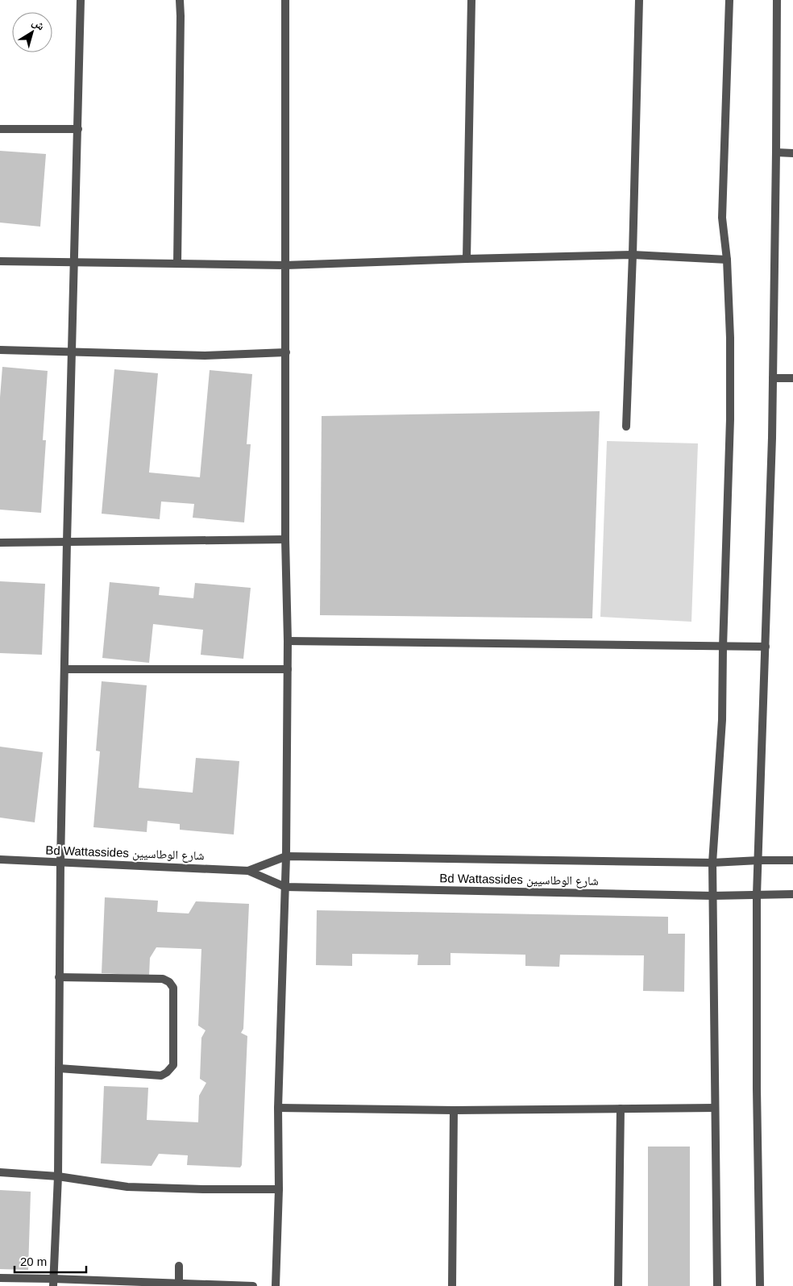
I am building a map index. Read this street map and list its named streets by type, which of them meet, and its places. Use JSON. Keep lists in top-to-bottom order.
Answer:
{
  "streets": {
    "street": ["Bd Wattassides شارع الوطاسيين"]
  },
  "scale_bar": "20 m",
  "north": "top right"
}
